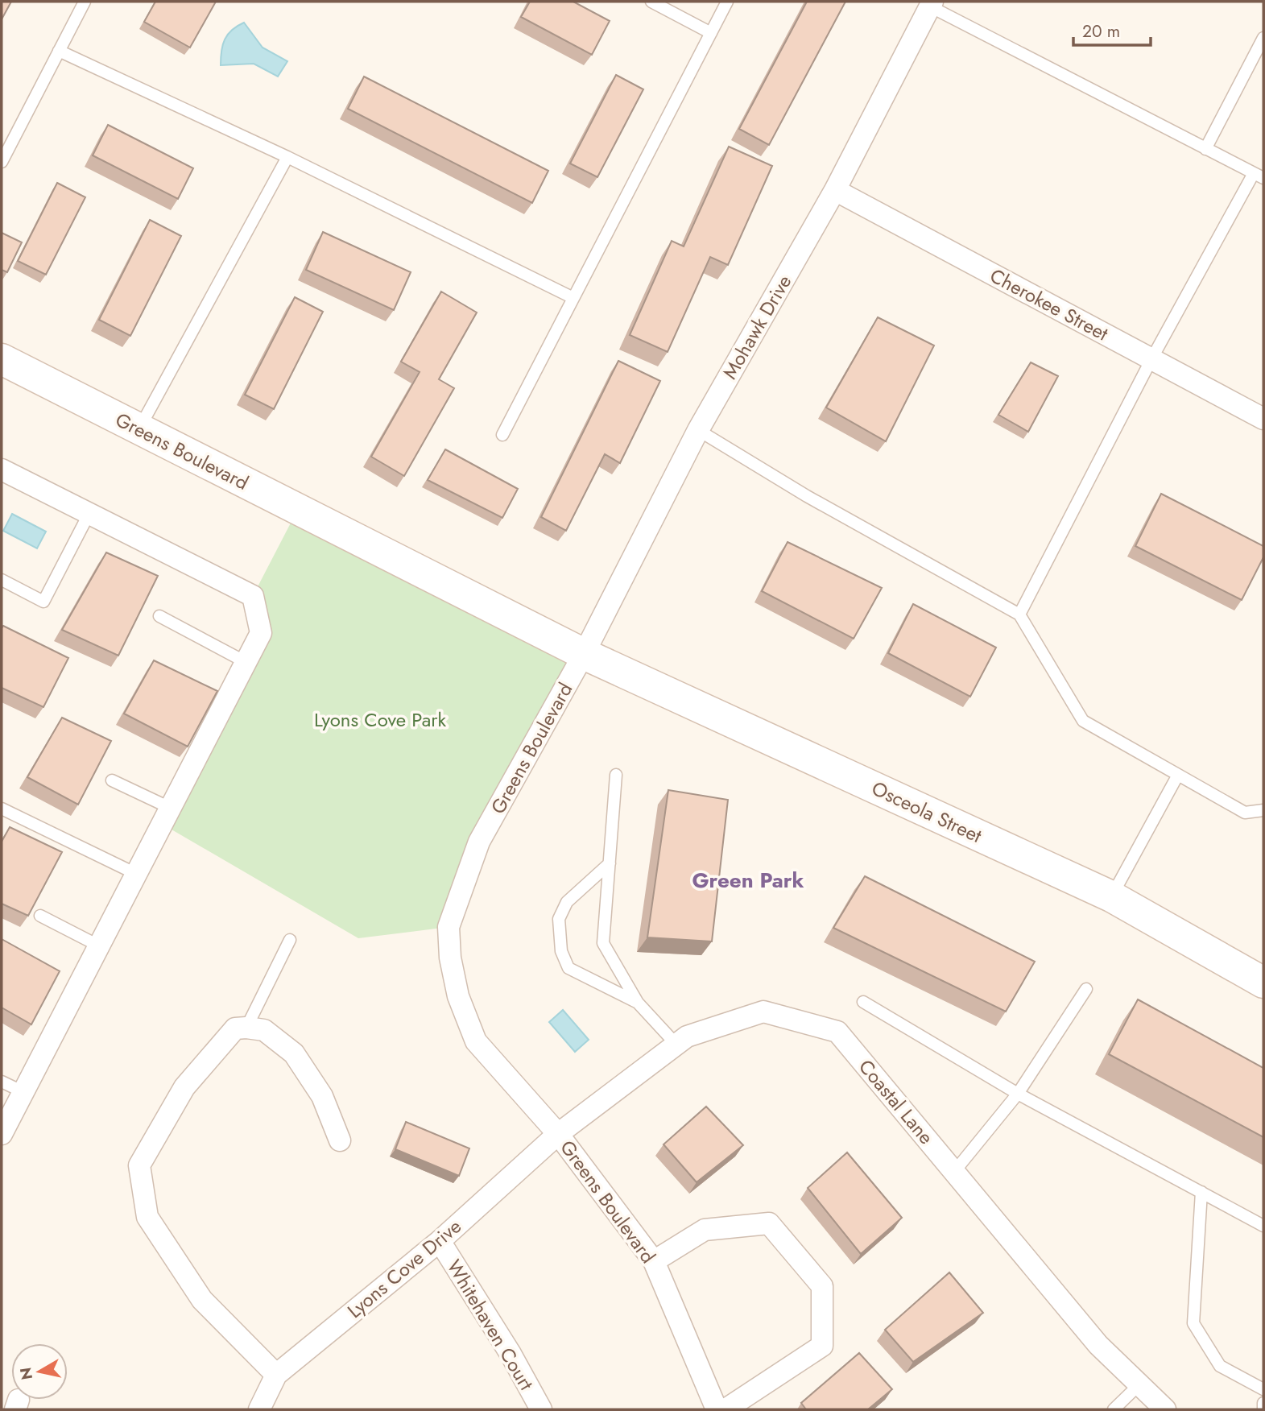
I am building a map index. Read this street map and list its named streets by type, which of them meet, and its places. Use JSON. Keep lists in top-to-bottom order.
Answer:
{
  "streets": {
    "street": [
      "Cherokee Street",
      "Mohawk Drive",
      "Greens Boulevard",
      "Osceola Street",
      "Coastal Lane",
      "Lyons Cove Drive",
      "Whitehaven Court"
    ]
  },
  "crossings": [
    ["Cherokee Street", "Mohawk Drive"],
    ["Mohawk Drive", "Greens Boulevard"],
    ["Mohawk Drive", "Osceola Street"],
    ["Greens Boulevard", "Osceola Street"],
    ["Greens Boulevard", "Coastal Lane"],
    ["Greens Boulevard", "Lyons Cove Drive"],
    ["Coastal Lane", "Lyons Cove Drive"],
    ["Lyons Cove Drive", "Whitehaven Court"]
  ],
  "districts": ["Green Park"],
  "parks": ["Lyons Cove Park"],
  "scale_bar": "20 m",
  "north": "left"
}
